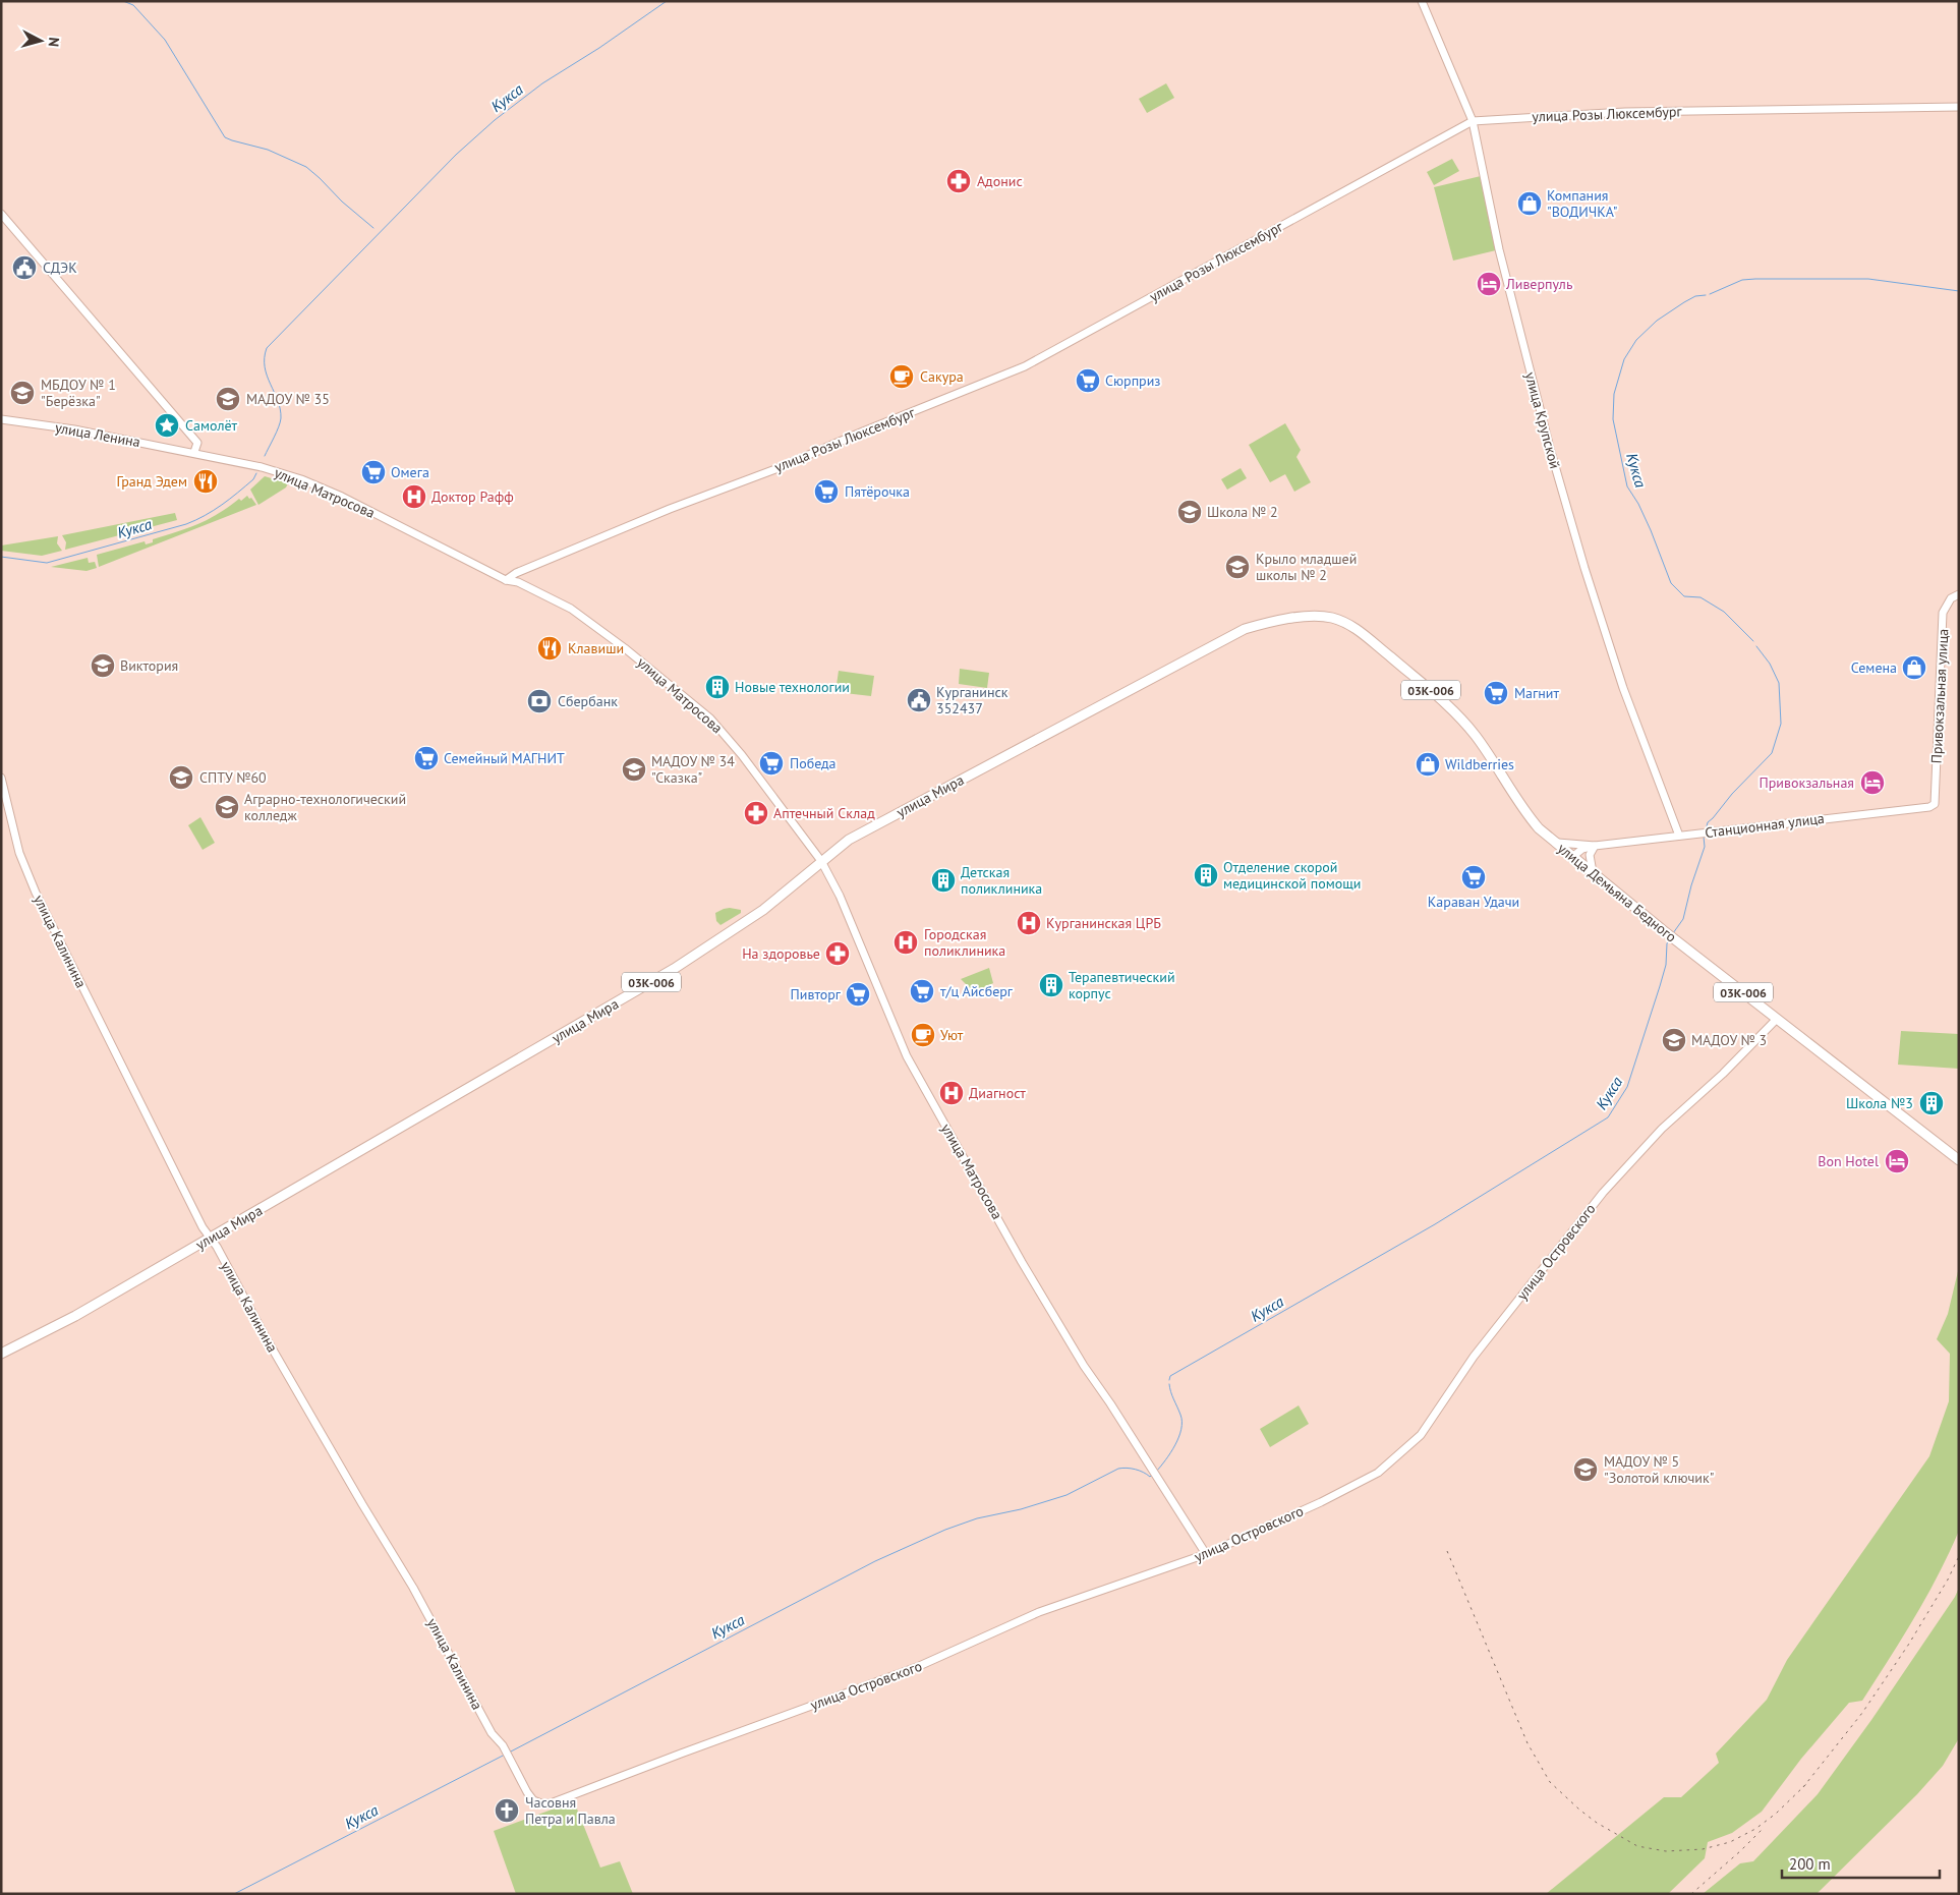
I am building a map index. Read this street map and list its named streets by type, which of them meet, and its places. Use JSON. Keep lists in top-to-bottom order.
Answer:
{
  "streets": {
    "main road": ["03К-006", "улица Мира", "улица Демьяна Бедного"],
    "street": [
      "улица Розы Люксембург",
      "улица Крупской",
      "улица Ленина",
      "улица Матросова",
      "Привокзальная улица",
      "Станционная улица",
      "улица Калинина",
      "улица Островского"
    ]
  },
  "crossings": [
    ["улица Розы Люксембург", "улица Крупской"],
    ["улица Розы Люксембург", "улица Матросова"],
    ["улица Крупской", "Станционная улица"],
    ["улица Ленина", "улица Матросова"],
    ["улица Матросова", "улица Мира"],
    ["улица Матросова", "улица Островского"],
    ["Привокзальная улица", "Станционная улица"],
    ["улица Мира", "улица Демьяна Бедного"],
    ["улица Мира", "улица Калинина"],
    ["Станционная улица", "улица Демьяна Бедного"],
    ["улица Демьяна Бедного", "улица Островского"],
    ["улица Калинина", "улица Островского"]
  ],
  "water": ["Кукса"],
  "places": {
    "pharmacy": ["Адонис", "Аптечный Склад", "На здоровье"],
    "shop": ["Компания \"ВОДИЧКА\"", "Семена", "Wildberries"],
    "public building": ["СДЭК", "Курганинск 352437"],
    "hotel": ["Ливерпуль", "Привокзальная", "Bon Hotel"],
    "cafe": ["Сакура", "Уют"],
    "supermarket": [
      "Сюрприз",
      "Омега",
      "Пятёрочка",
      "Магнит",
      "Семейный МАГНИТ",
      "Победа",
      "Караван Удачи",
      "т/ц Айсберг",
      "Пивторг"
    ],
    "school or university": [
      "МБДОУ № 1 \"Берёзка\"",
      "МАДОУ № 35",
      "Школа № 2",
      "Крыло младшей школы № 2",
      "Виктория",
      "МАДОУ № 34 \"Сказка\"",
      "СПТУ №60",
      "Аграрно-технологический колледж",
      "МАДОУ № 3",
      "МАДОУ № 5 \"Золотой ключик\""
    ],
    "place": ["Самолёт"],
    "restaurant": ["Гранд Эдем", "Клавиши"],
    "hospital": [
      "Доктор Рафф",
      "Курганинская ЦРБ",
      "Городская поликлиника",
      "Диагност"
    ],
    "building": [
      "Новые технологии",
      "Отделение скорой медицинской помощи",
      "Детская поликлиника",
      "Терапевтический корпус",
      "Школа №3"
    ],
    "bank": ["Сбербанк"],
    "church": ["Часовня Петра и Павла"]
  },
  "scale_bar": "200 m",
  "north": "right"
}
